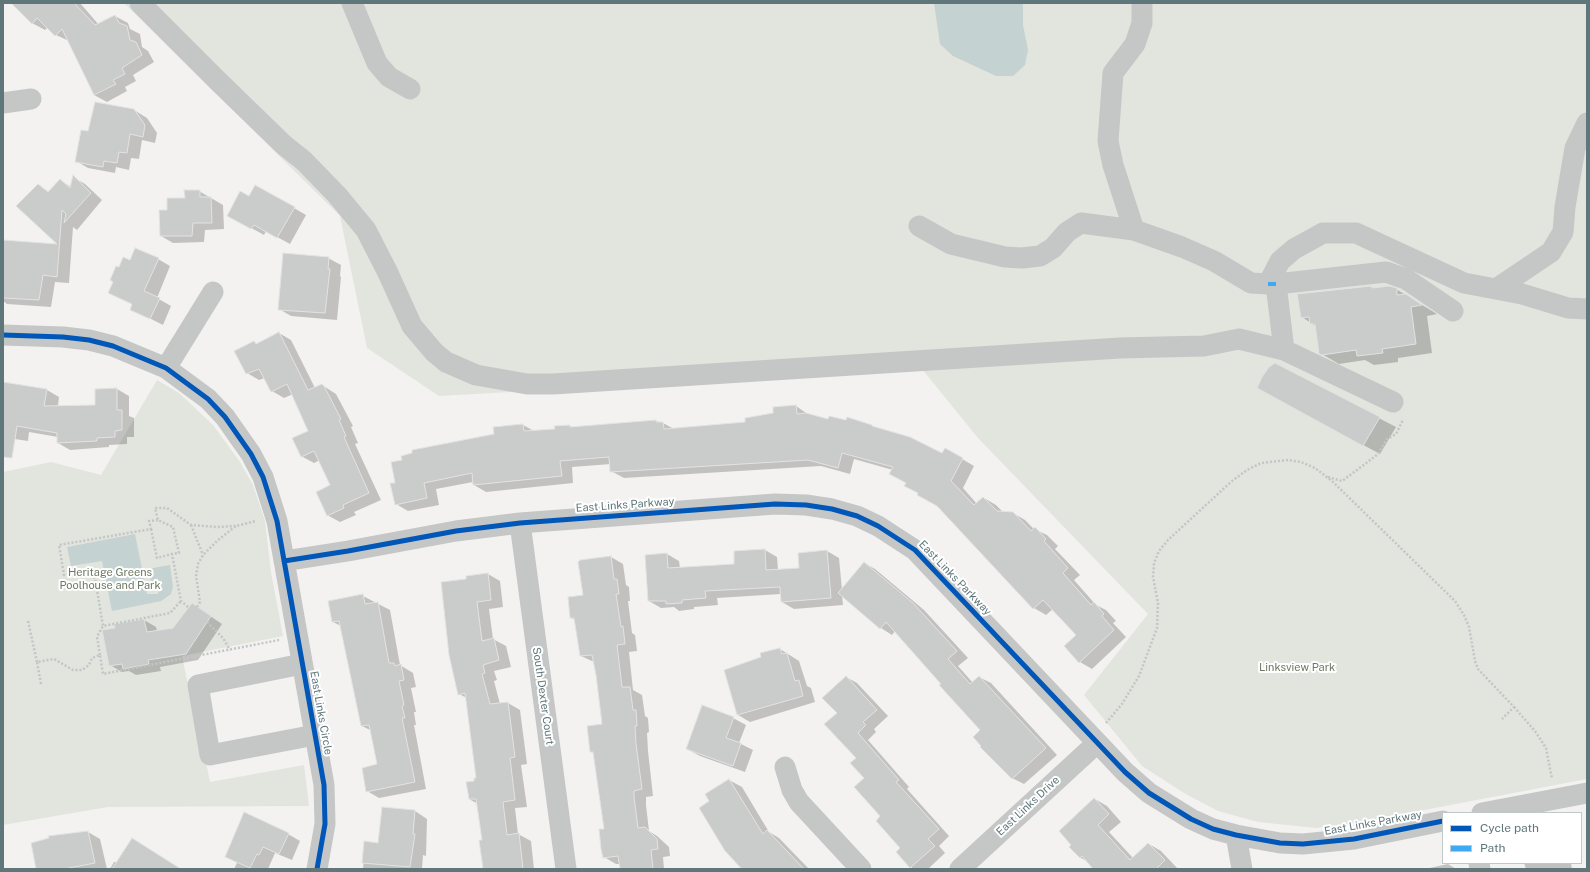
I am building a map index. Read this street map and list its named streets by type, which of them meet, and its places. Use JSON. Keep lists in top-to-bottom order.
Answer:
{
  "streets": {
    "street": [
      "East Links Parkway",
      "South Dexter Court",
      "East Links Circle",
      "East Links Drive"
    ]
  },
  "crossings": [
    ["East Links Parkway", "South Dexter Court"],
    ["East Links Parkway", "East Links Circle"],
    ["East Links Parkway", "East Links Drive"]
  ],
  "parks": ["Heritage Greens Poolhouse and Park", "Linksview Park"],
  "legend": ["Cycle path", "Path"]
}
